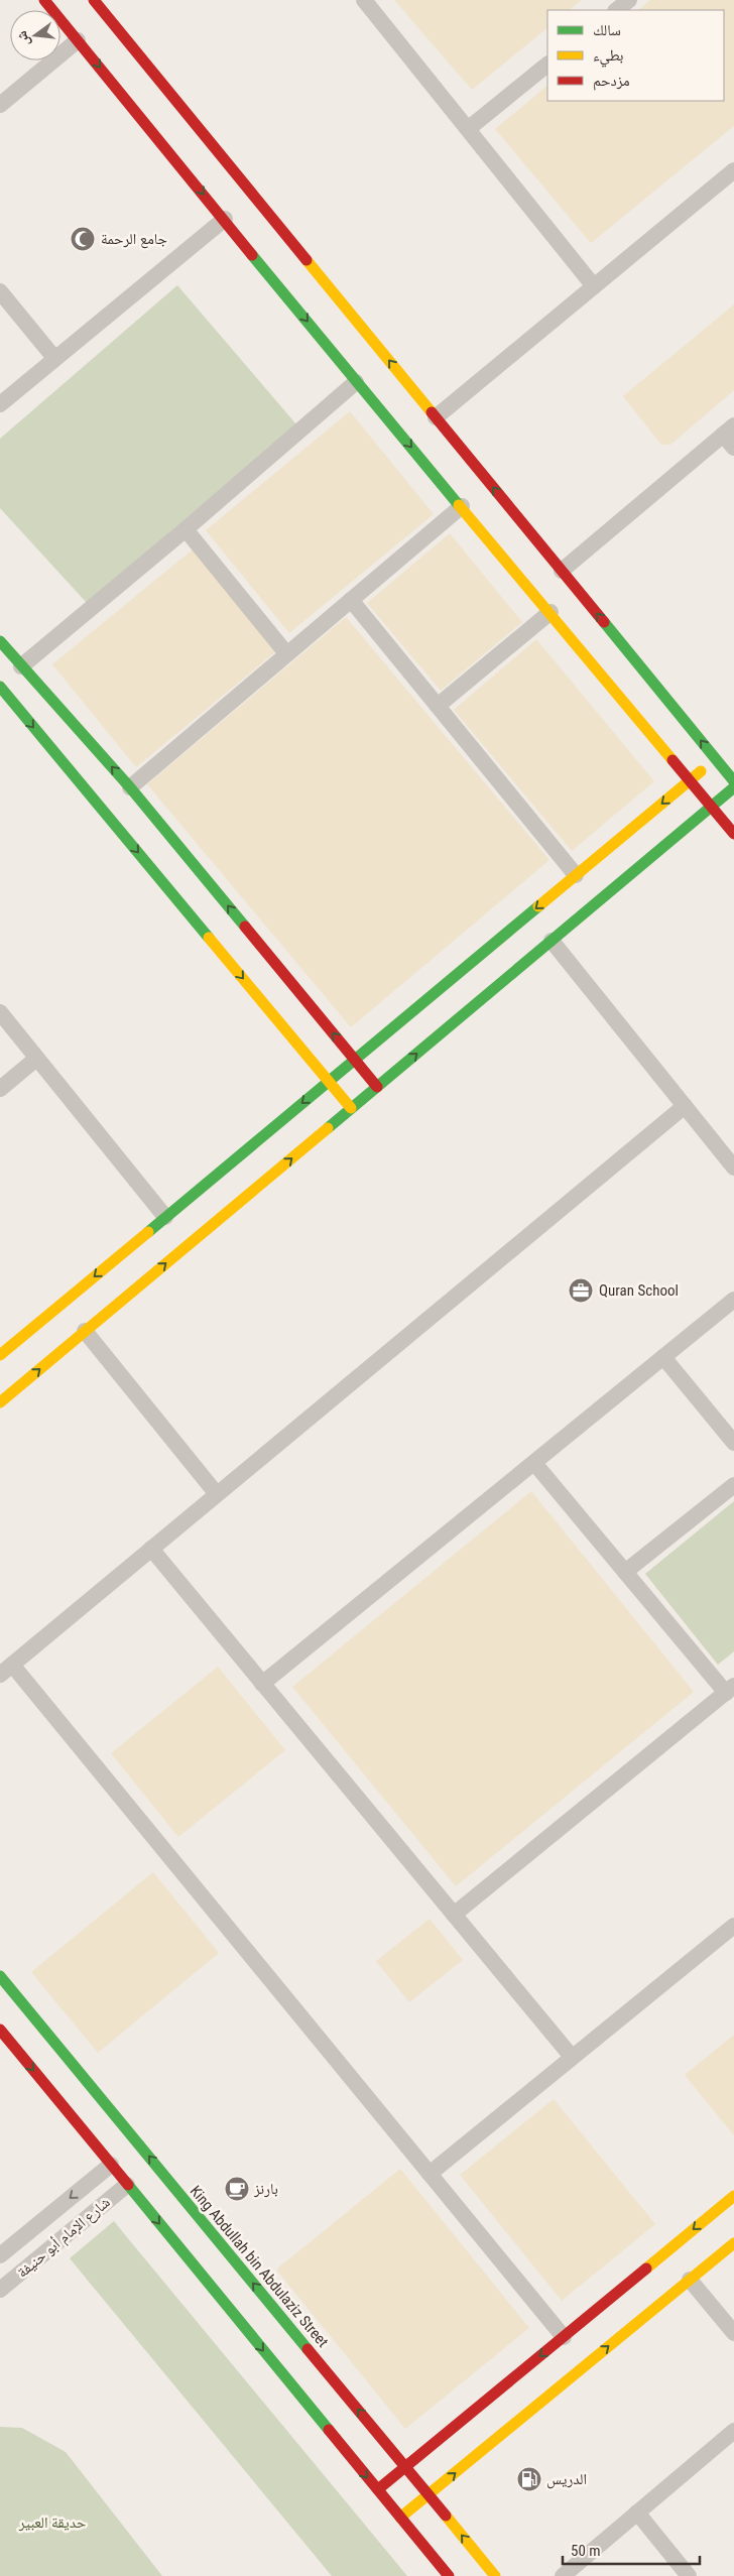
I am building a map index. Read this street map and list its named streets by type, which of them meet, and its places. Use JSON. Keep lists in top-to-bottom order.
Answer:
{
  "streets": {
    "main road": ["King Abdullah bin Abdulaziz Street"],
    "street": ["شارع الإمام أبو حنيفة"]
  },
  "parks": ["حديقة العبير"],
  "places": {
    "mosque": ["جامع الرحمة"],
    "office": ["Quran School"],
    "cafe": ["بارنز"],
    "fuel station": ["الدريس"]
  },
  "legend": ["سالك", "بطيء", "مزدحم"],
  "scale_bar": "50 m",
  "north": "left"
}
